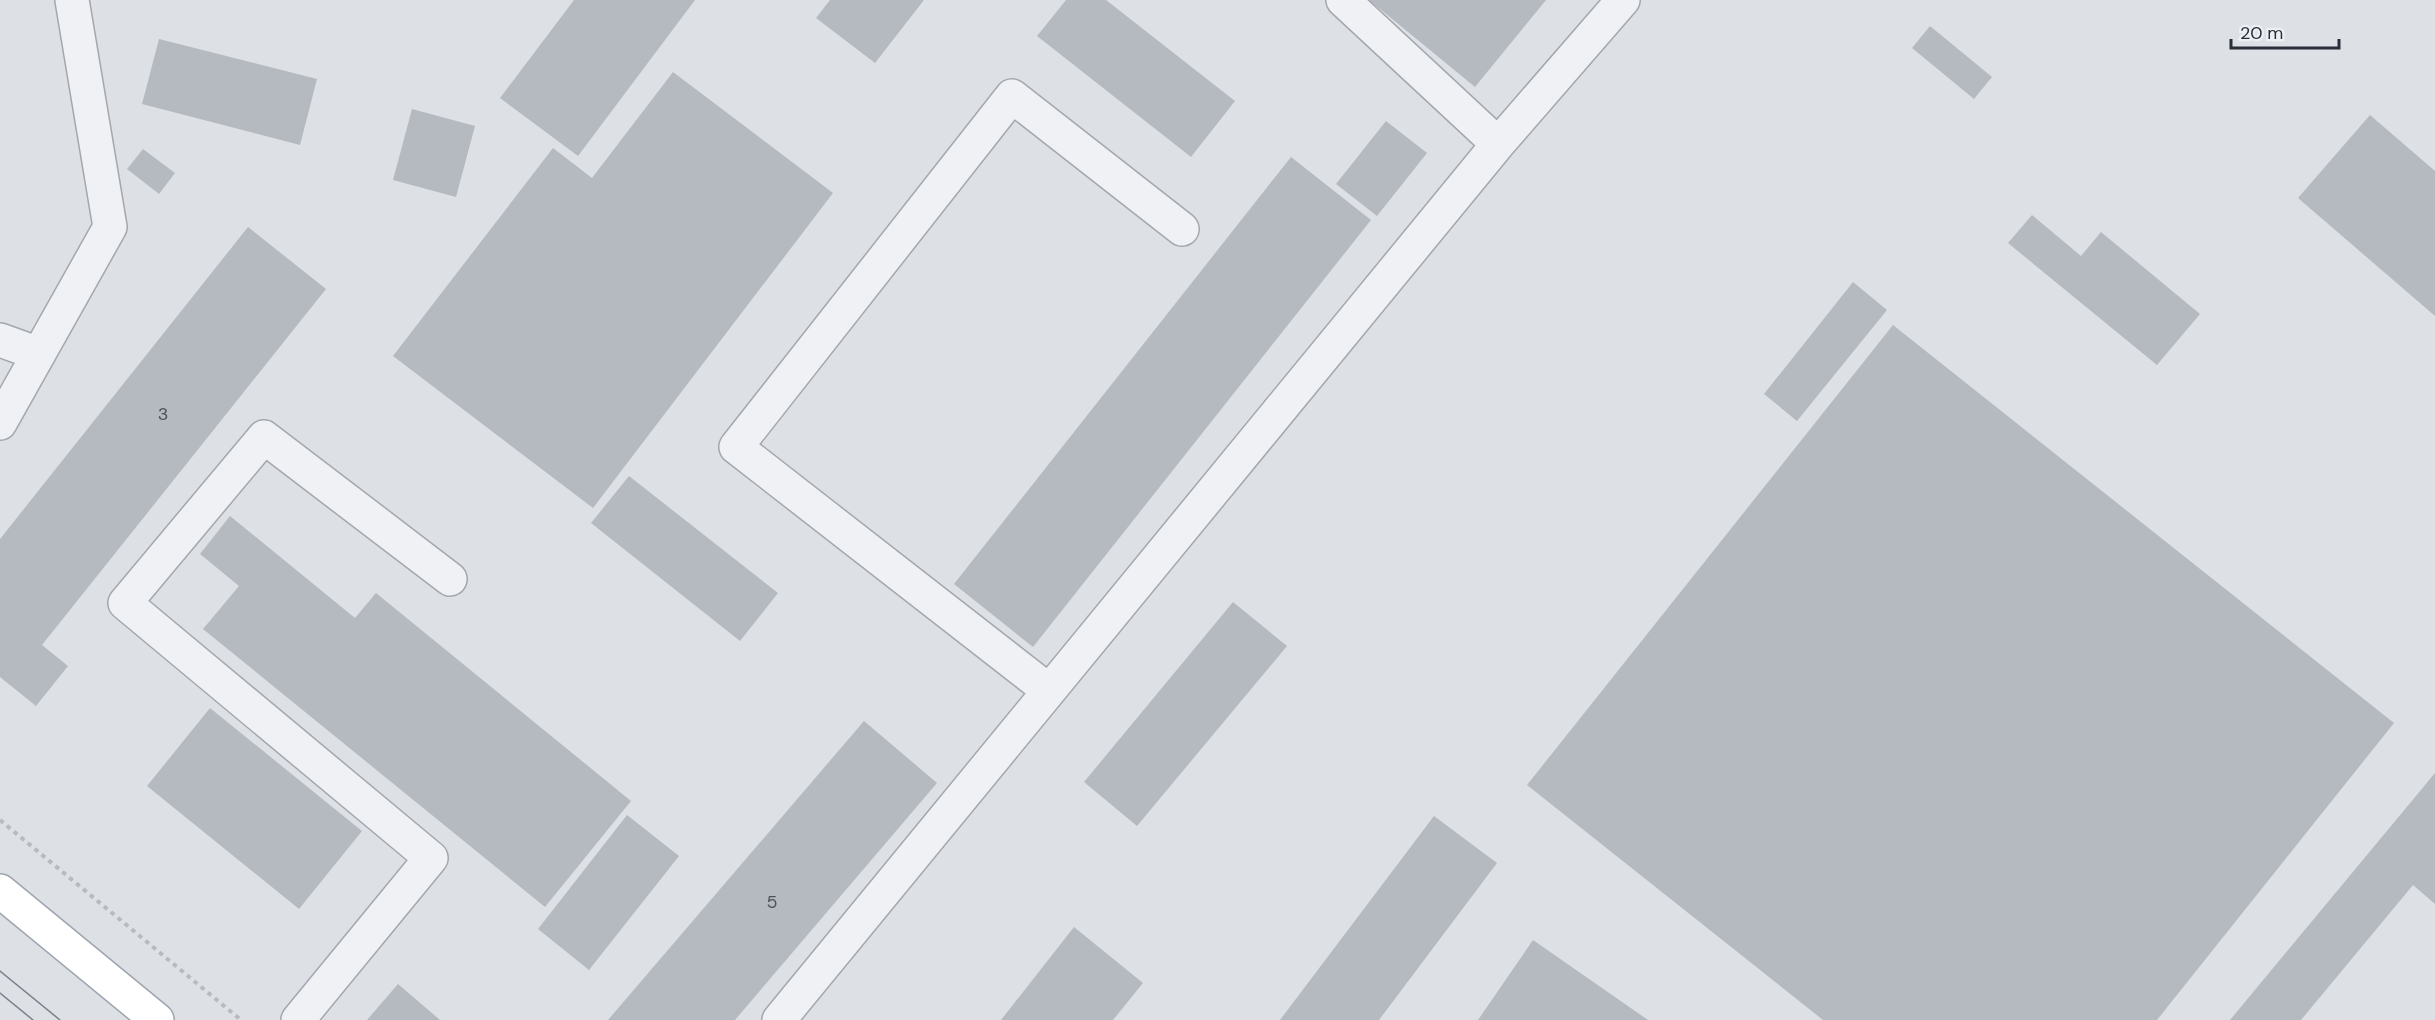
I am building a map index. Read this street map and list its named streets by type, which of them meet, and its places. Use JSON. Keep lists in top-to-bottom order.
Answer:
{
  "house_numbers": ["3", "5"],
  "scale_bar": "20 m"
}
